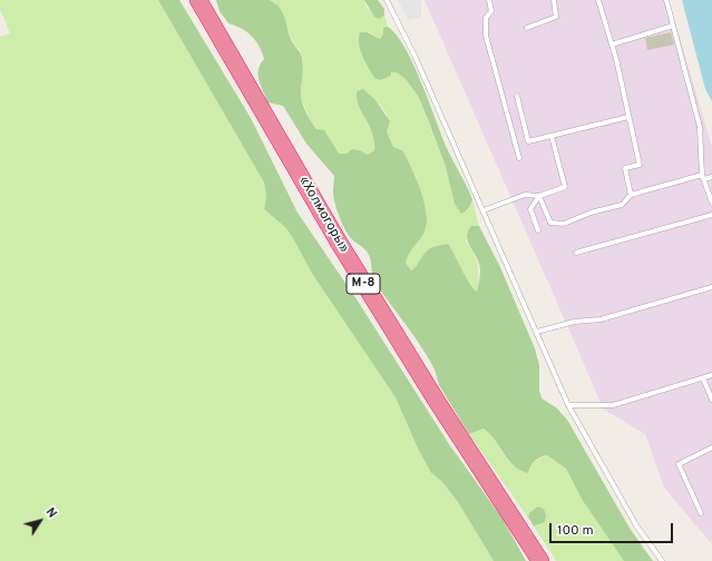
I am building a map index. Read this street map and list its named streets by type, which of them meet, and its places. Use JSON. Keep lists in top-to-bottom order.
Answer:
{
  "streets": {
    "highway": ["«Холмогоры»", "М-8"]
  },
  "scale_bar": "100 m",
  "north": "top right"
}
